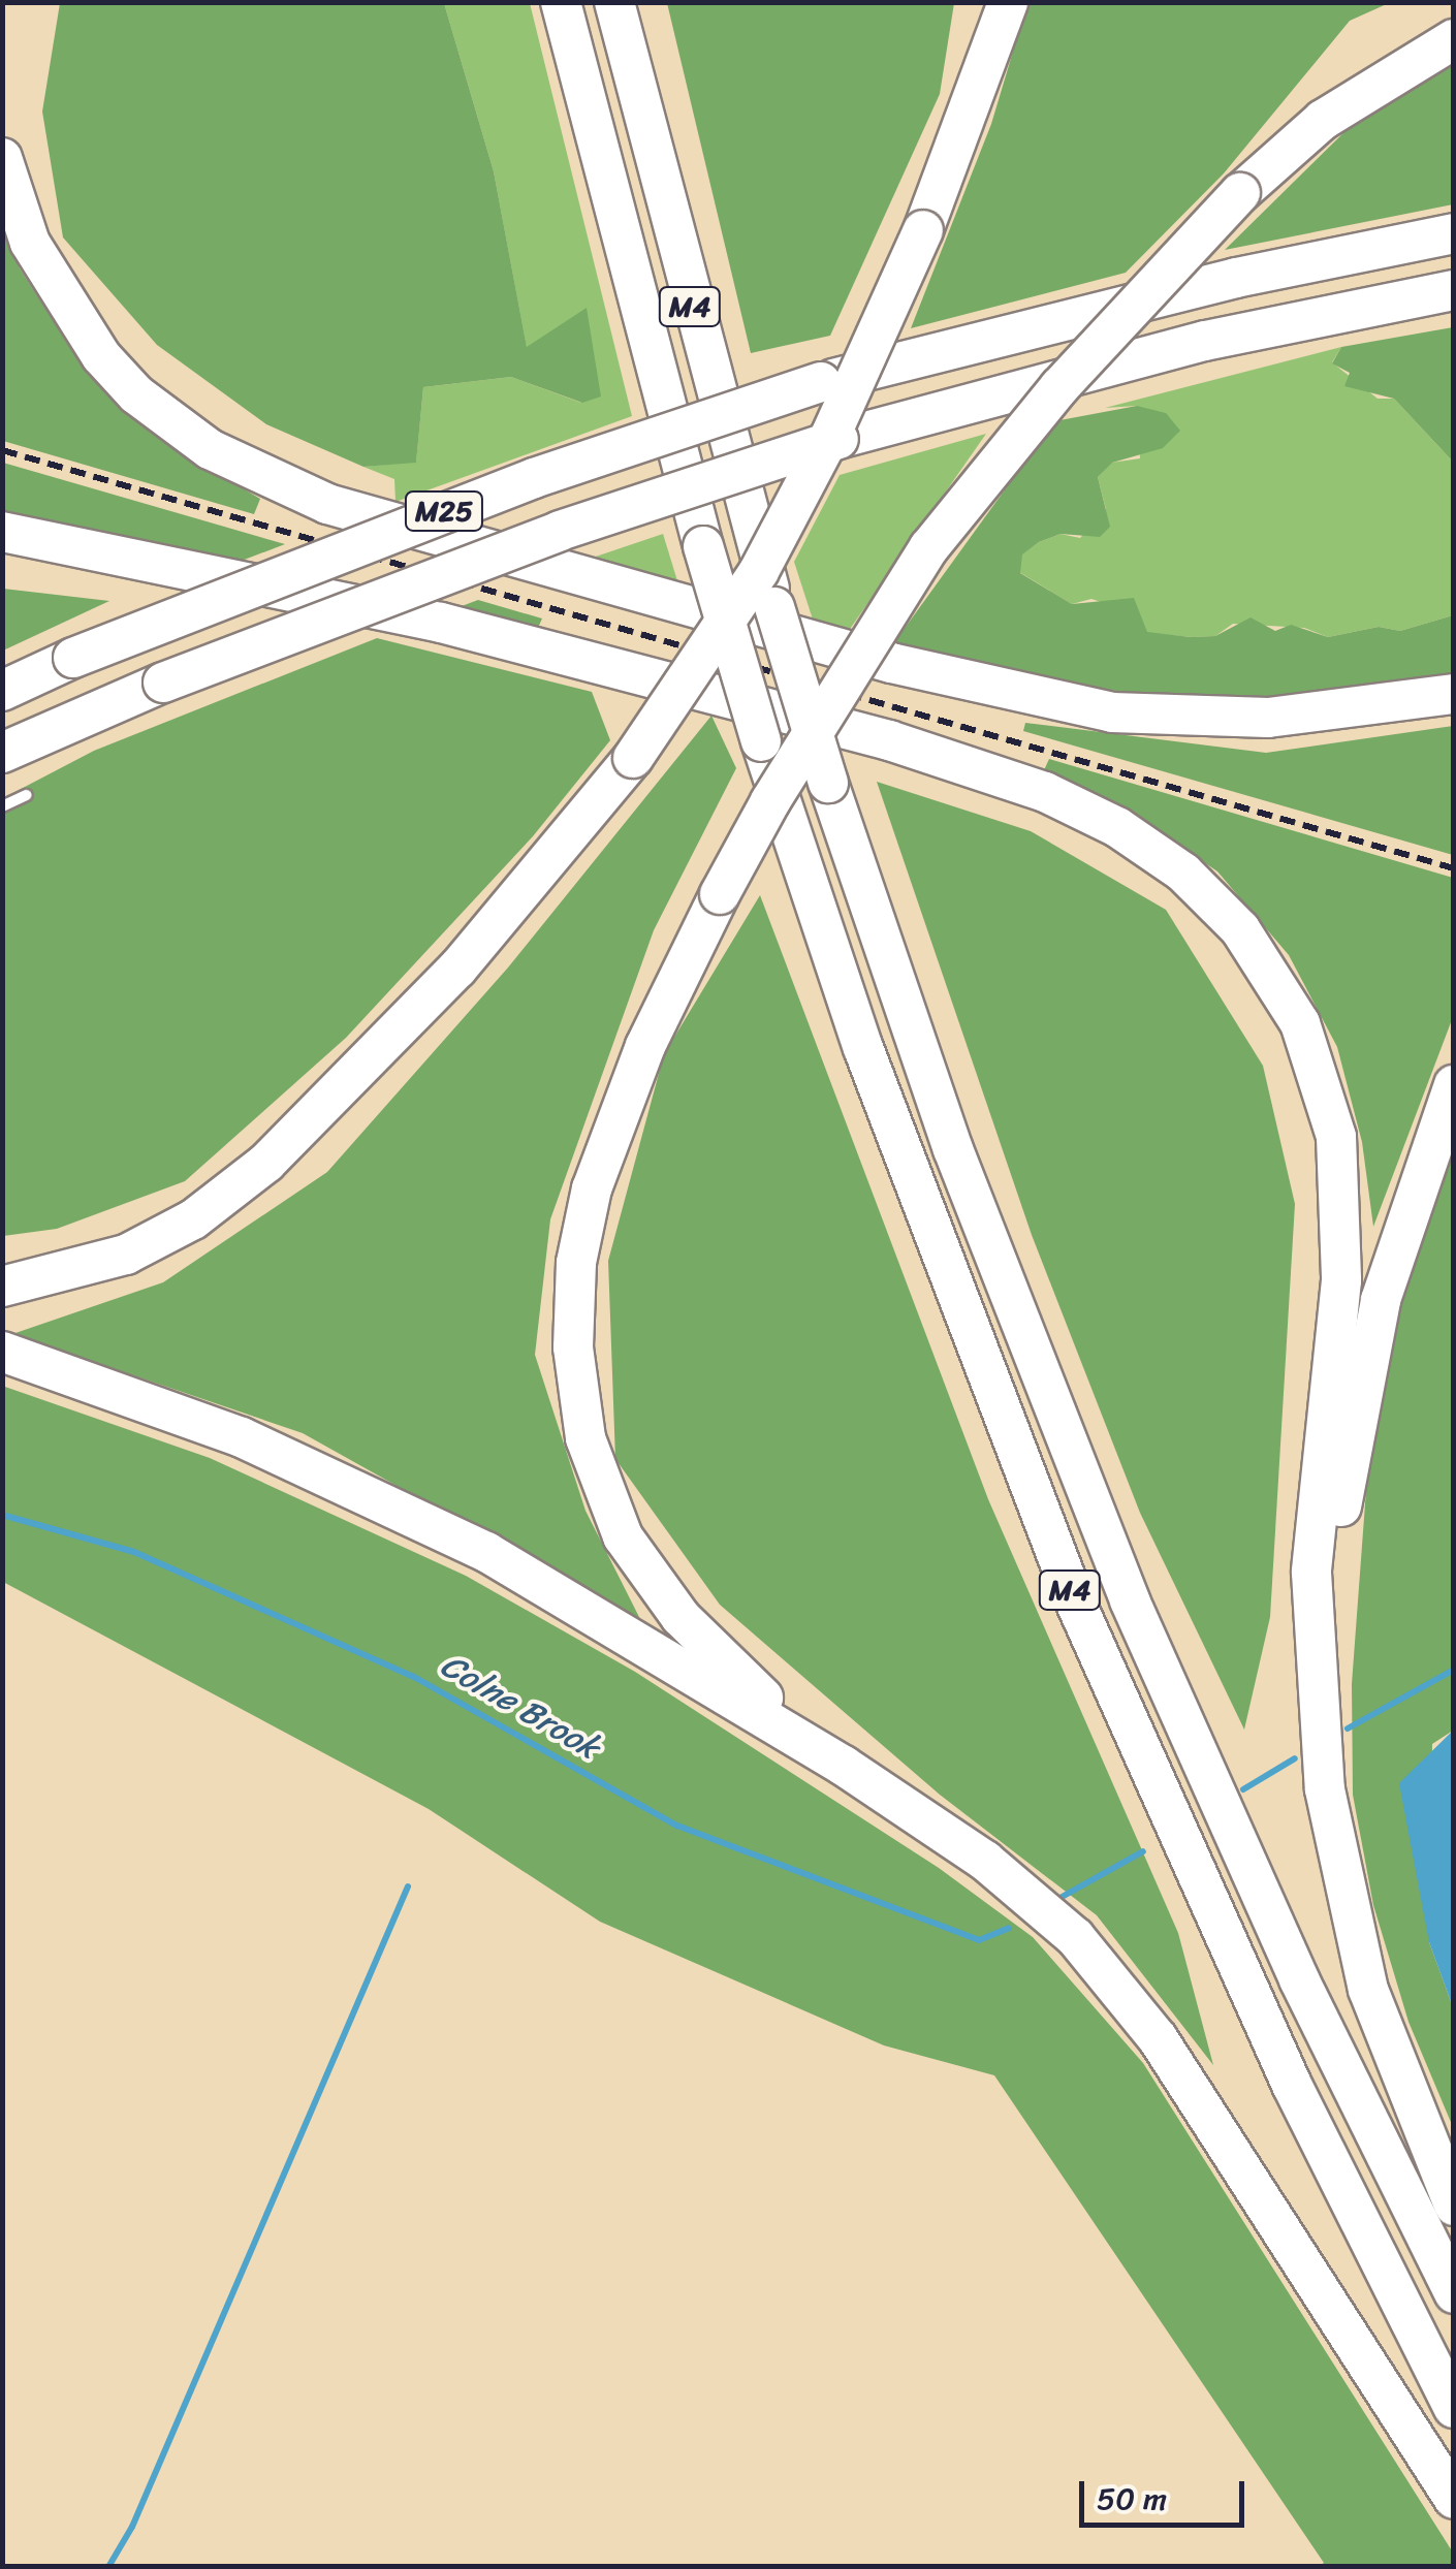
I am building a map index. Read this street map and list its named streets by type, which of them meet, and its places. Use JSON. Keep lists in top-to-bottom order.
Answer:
{
  "streets": {
    "highway": ["M4", "M25"]
  },
  "water": ["Colne Brook"],
  "scale_bar": "50 m"
}
